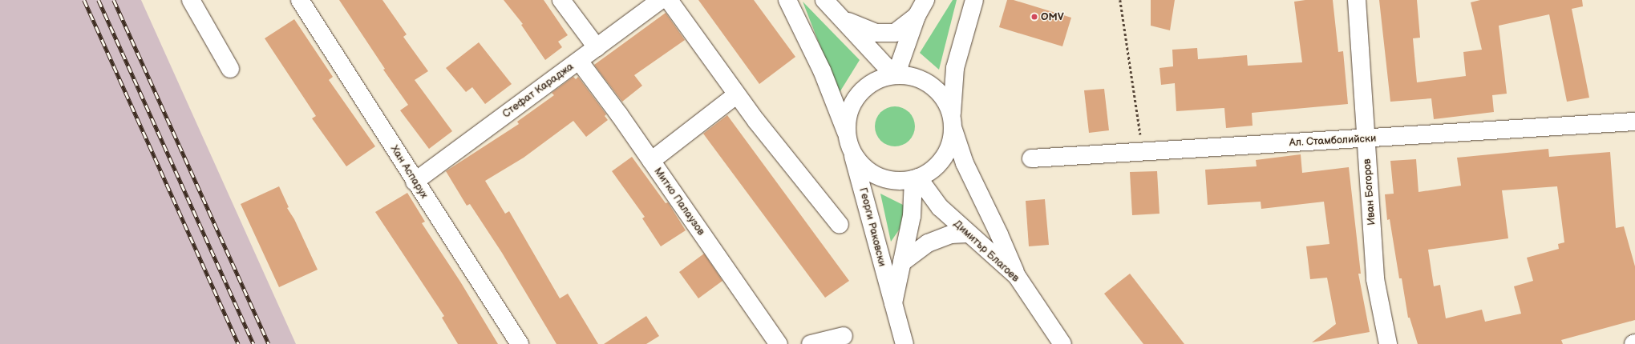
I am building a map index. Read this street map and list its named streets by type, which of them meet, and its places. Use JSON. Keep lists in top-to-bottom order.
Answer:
{
  "streets": {
    "street": [
      "Стефат Караджа",
      "Ал. Стамболийски",
      "Хан Аспарух",
      "Иван Богоров",
      "Митко Палаузов",
      "Георги Раковски",
      "Димитър Благоев"
    ]
  },
  "crossings": [
    ["Стефат Караджа", "Хан Аспарух"],
    ["Стефат Караджа", "Митко Палаузов"],
    ["Ал. Стамболийски", "Иван Богоров"],
    ["Георги Раковски", "Димитър Благоев"]
  ],
  "places": ["OMV"]
}
